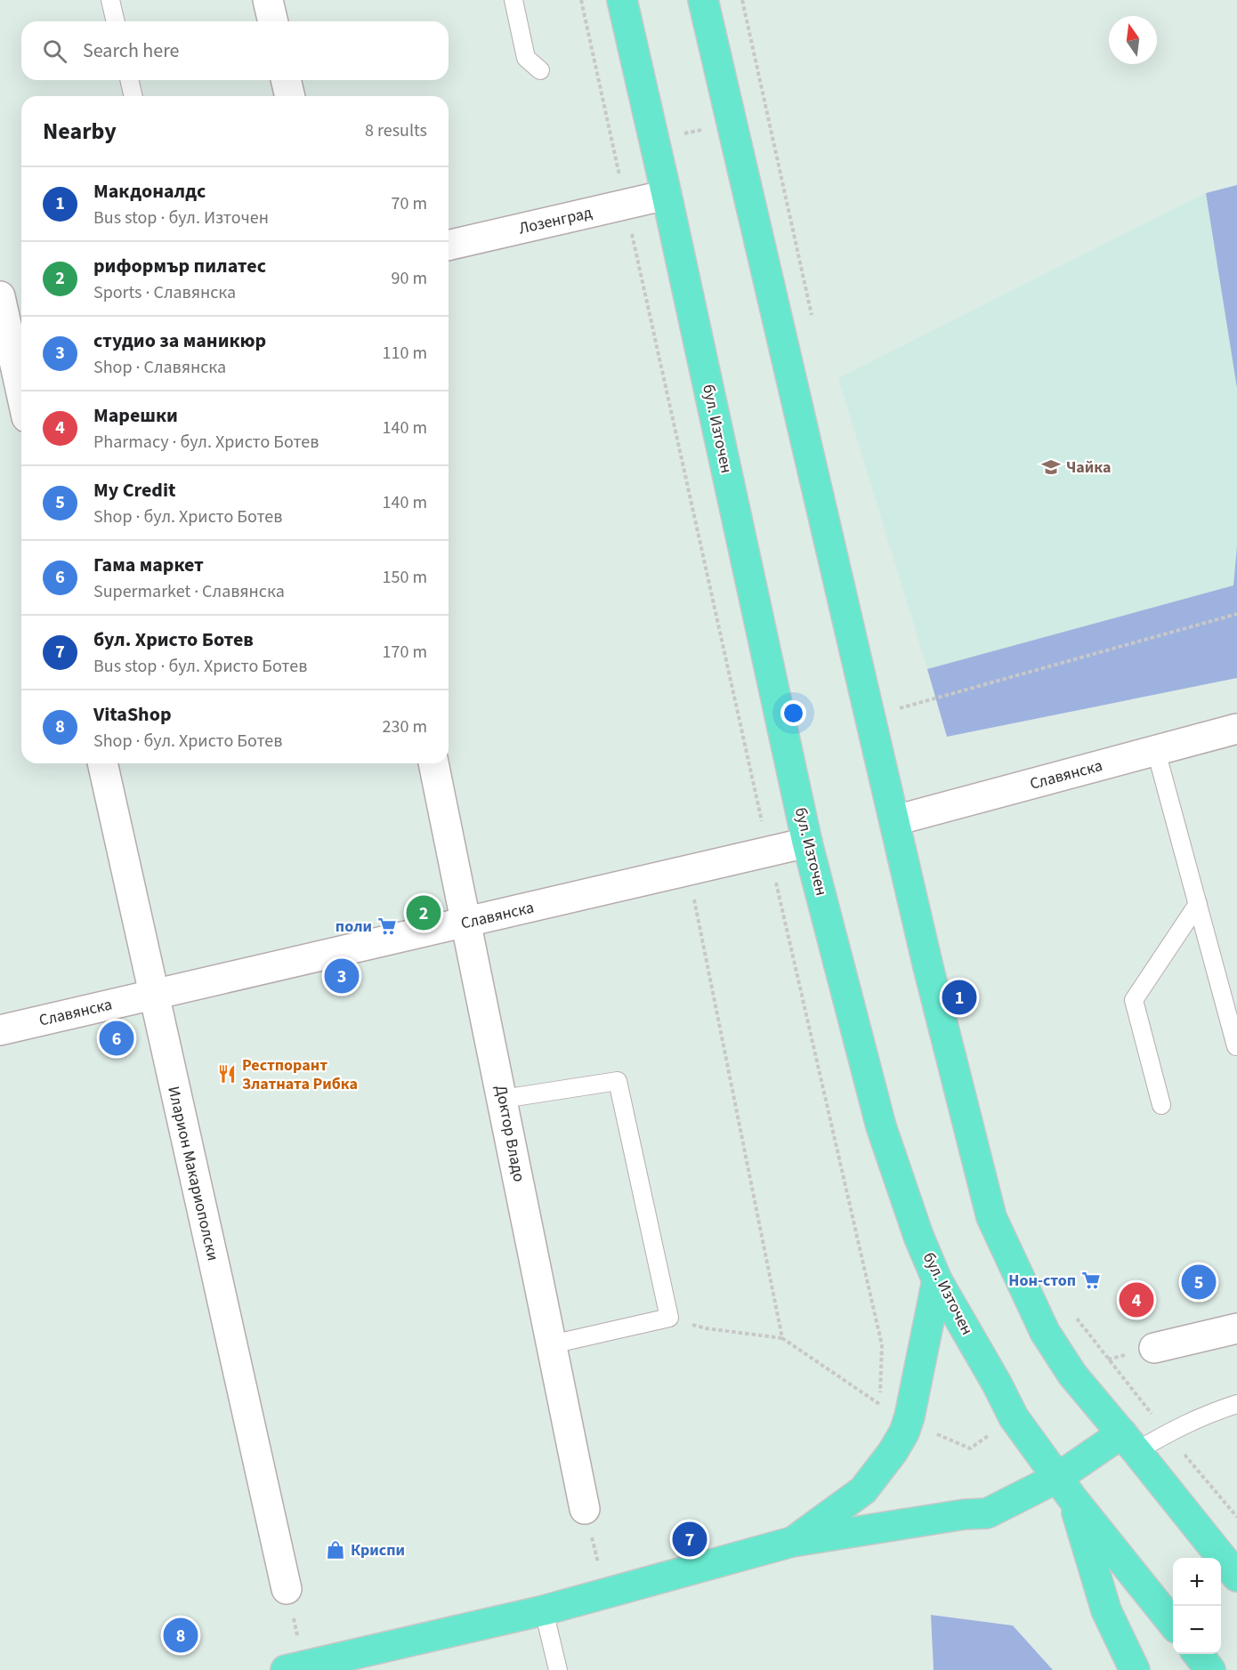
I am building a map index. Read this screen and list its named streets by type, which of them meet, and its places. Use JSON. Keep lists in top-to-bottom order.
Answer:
{
  "streets": {
    "main road": ["бул. Източен"],
    "street": [
      "Лозенград",
      "Славянска",
      "Доктор Владо",
      "Иларион Макариополски"
    ]
  },
  "crossings": [
    ["Лозенград", "бул. Източен"],
    ["бул. Източен", "Славянска"],
    ["Славянска", "Доктор Владо"],
    ["Славянска", "Иларион Макариополски"]
  ],
  "places": {
    "school or university": ["Чайка"],
    "supermarket": ["поли", "Нон-стоп"],
    "restaurant": ["Рестпорант Златната Рибка"],
    "shop": ["Криспи"]
  },
  "north": "top",
  "page": {
    "search": "Search here",
    "heading": ["Nearby", "8 results"],
    "list": [
      {
        "mark": "1",
        "name": "Макдоналдс",
        "note": "Bus stop · бул. Източен",
        "value": "70 m"
      },
      {
        "mark": "2",
        "name": "риформър пилатес",
        "note": "Sports · Славянска",
        "value": "90 m"
      },
      {
        "mark": "3",
        "name": "студио за маникюр",
        "note": "Shop · Славянска",
        "value": "110 m"
      },
      {
        "mark": "4",
        "name": "Марешки",
        "note": "Pharmacy · бул. Христо Ботев",
        "value": "140 m"
      },
      {
        "mark": "5",
        "name": "My Credit",
        "note": "Shop · бул. Христо Ботев",
        "value": "140 m"
      },
      {
        "mark": "6",
        "name": "Гама маркет",
        "note": "Supermarket · Славянска",
        "value": "150 m"
      },
      {
        "mark": "7",
        "name": "бул. Христо Ботев",
        "note": "Bus stop · бул. Христо Ботев",
        "value": "170 m"
      },
      {
        "mark": "8",
        "name": "VitaShop",
        "note": "Shop · бул. Христо Ботев",
        "value": "230 m"
      }
    ],
    "pins": [
      "2",
      "3",
      "1",
      "6",
      "5",
      "4",
      "7",
      "8"
    ],
    "map_buttons": ["+", "−"]
  }
}
